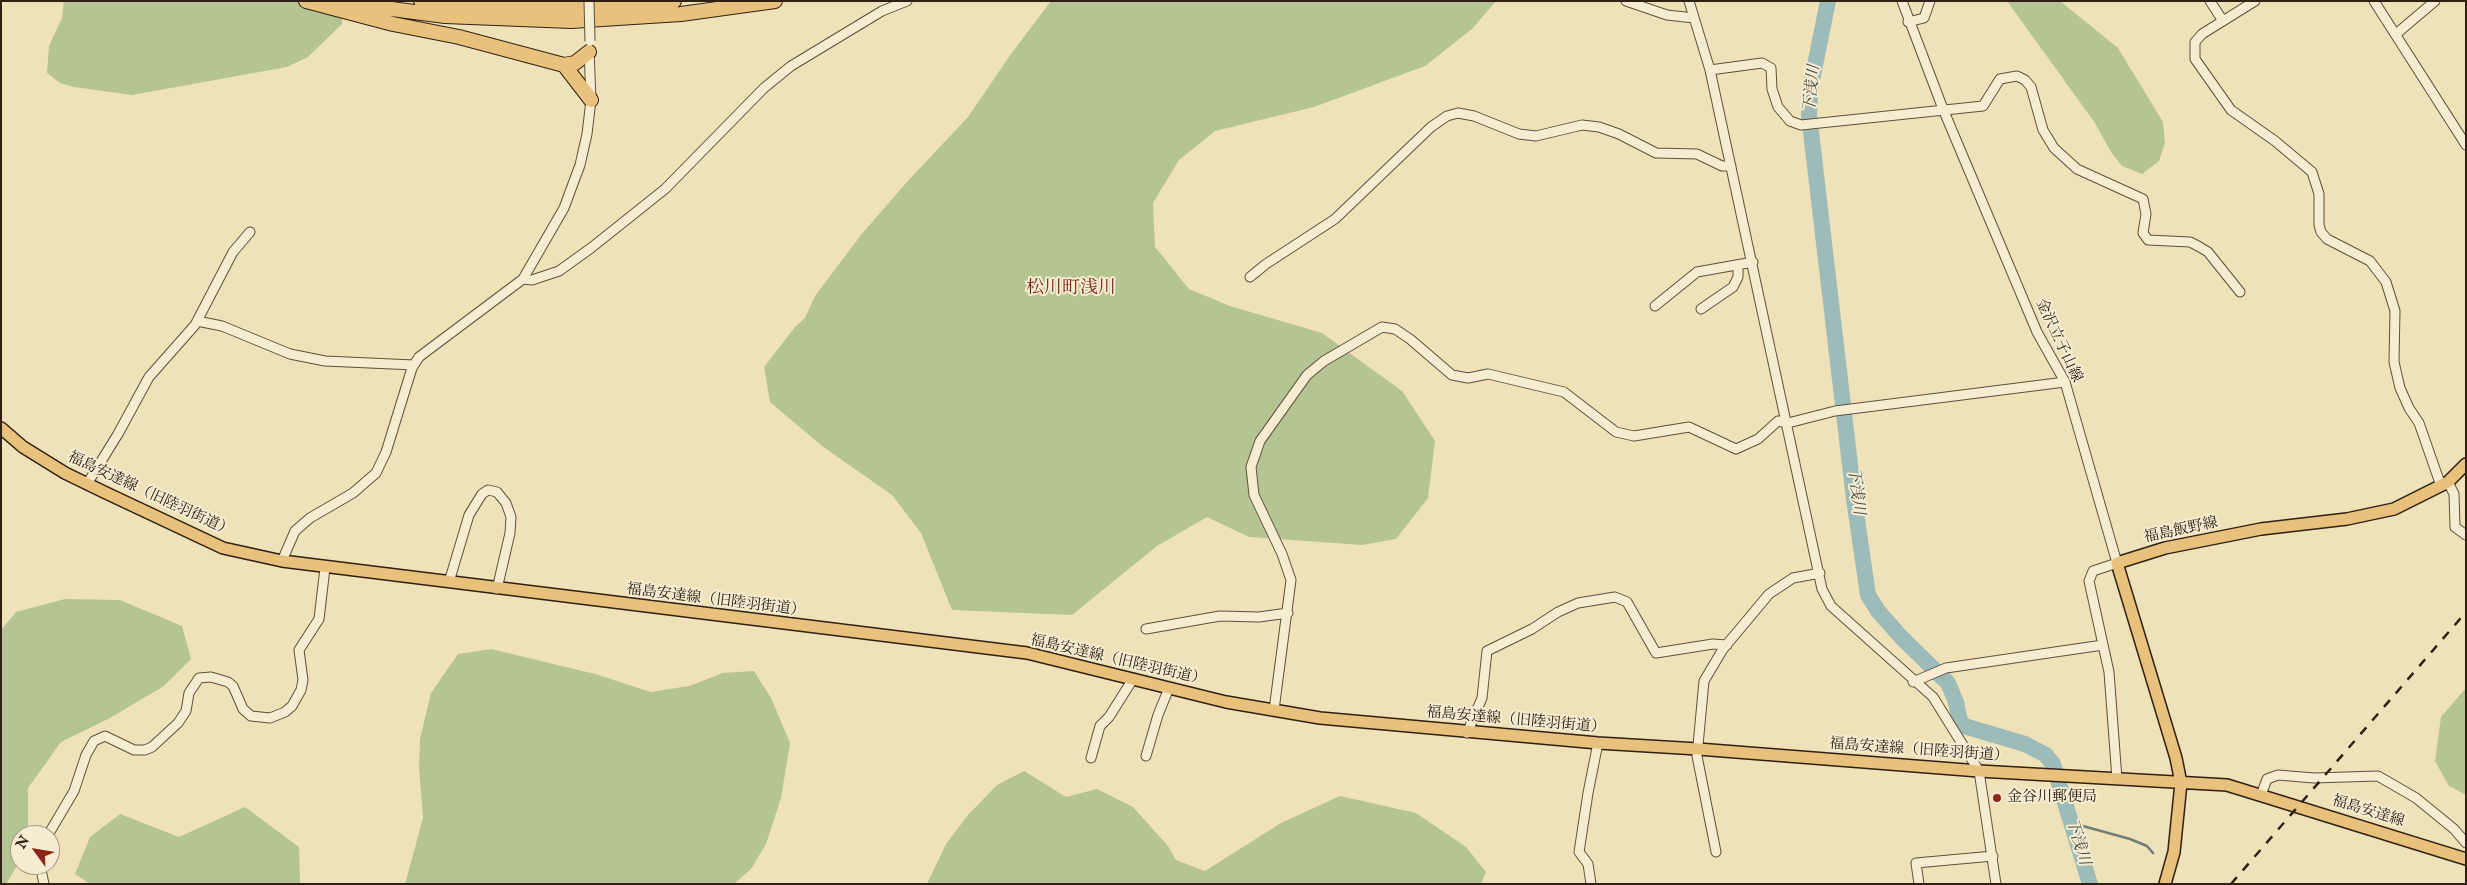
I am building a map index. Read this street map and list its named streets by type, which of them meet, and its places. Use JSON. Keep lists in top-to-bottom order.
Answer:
{
  "streets": {
    "main road": ["福島安達線（旧陸羽街道）", "福島飯野線", "福島安達線"],
    "street": ["金沢立子山線"]
  },
  "crossings": [
    ["金沢立子山線", "福島飯野線"],
    ["福島安達線（旧陸羽街道）", "福島安達線"]
  ],
  "districts": ["松川町浅川"],
  "water": ["下浅川"],
  "places": ["金谷川郵便局"],
  "north": "top left"
}
